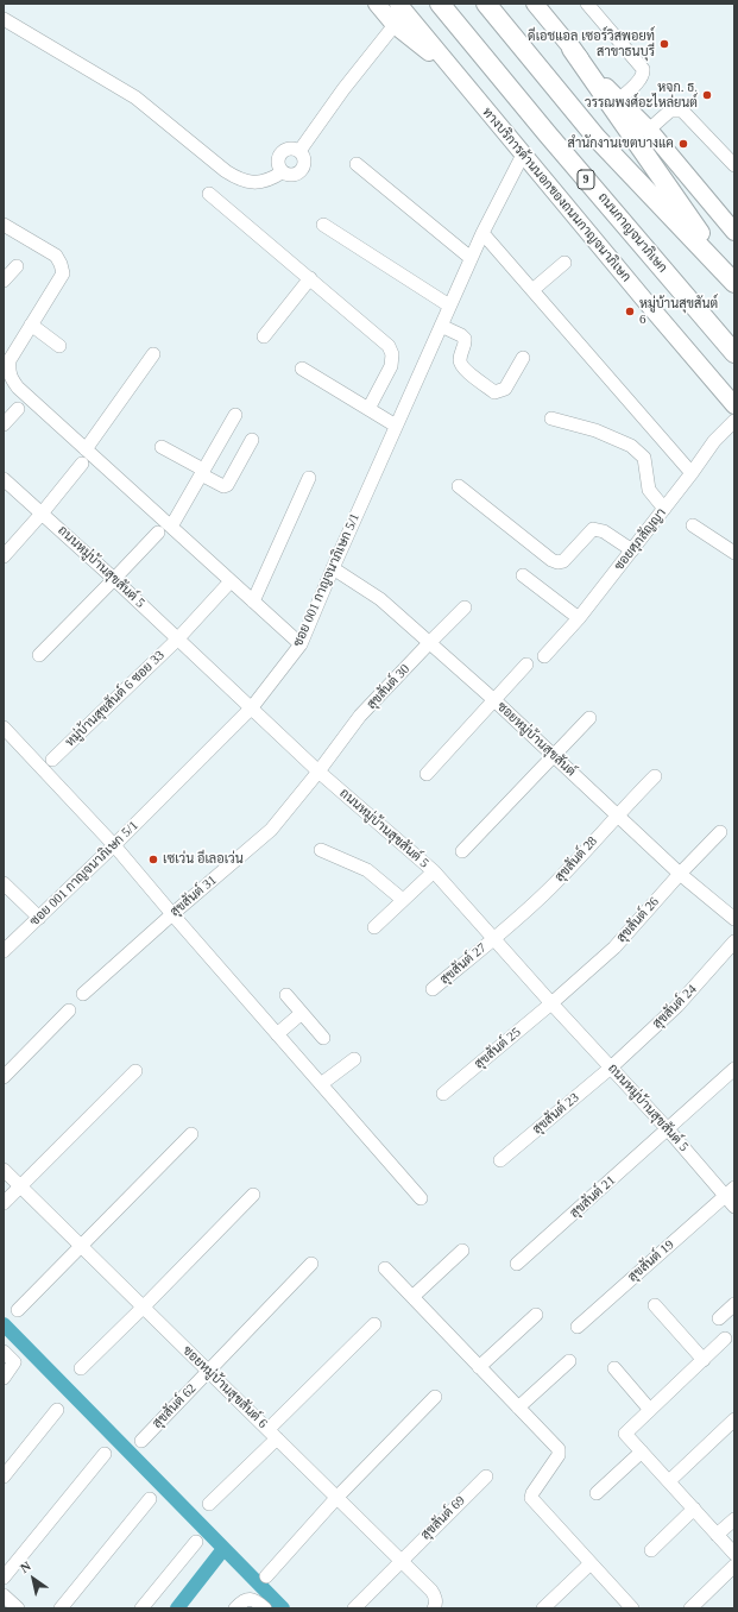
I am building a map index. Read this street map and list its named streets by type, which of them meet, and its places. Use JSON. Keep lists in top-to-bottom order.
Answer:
{
  "streets": {
    "highway": ["9", "ถนนกาญจนาภิเษก"],
    "main road": ["ทางบริการด้านนอกของถนนกาญจนาภิเษก"],
    "street": [
      "ซอยศุภสัญญา",
      "ถนนหมู่บ้านสุขสันต์ 5",
      "ซอย 001 กาญจนาภิเษก 5/1",
      "สุขสันต์ 30",
      "หมู่บ้านสุขสันต์ 6 ซอย 33",
      "ซอยหมู่บ้านสุขสันต์",
      "สุขสันต์ 28",
      "สุขสันต์ 31",
      "สุขสันต์ 26",
      "สุขสันต์ 27",
      "สุขสันต์ 24",
      "สุขสันต์ 25",
      "สุขสันต์ 23",
      "สุขสันต์ 21",
      "สุขสันต์ 19",
      "ซอยหมู่บ้านสุขสันต์ 6",
      "สุขสันต์ 62",
      "สุขสันต์ 69"
    ]
  },
  "crossings": [
    ["ทางบริการด้านนอกของถนนกาญจนาภิเษก", "ซอย 001 กาญจนาภิเษก 5/1"],
    ["ถนนหมู่บ้านสุขสันต์ 5", "ซอย 001 กาญจนาภิเษก 5/1"],
    ["ถนนหมู่บ้านสุขสันต์ 5", "สุขสันต์ 30"],
    ["ถนนหมู่บ้านสุขสันต์ 5", "หมู่บ้านสุขสันต์ 6 ซอย 33"],
    ["ถนนหมู่บ้านสุขสันต์ 5", "สุขสันต์ 28"],
    ["ถนนหมู่บ้านสุขสันต์ 5", "สุขสันต์ 31"],
    ["ถนนหมู่บ้านสุขสันต์ 5", "สุขสันต์ 26"],
    ["ถนนหมู่บ้านสุขสันต์ 5", "สุขสันต์ 27"],
    ["ถนนหมู่บ้านสุขสันต์ 5", "สุขสันต์ 24"],
    ["ถนนหมู่บ้านสุขสันต์ 5", "สุขสันต์ 25"],
    ["ถนนหมู่บ้านสุขสันต์ 5", "สุขสันต์ 23"],
    ["ถนนหมู่บ้านสุขสันต์ 5", "สุขสันต์ 21"],
    ["ถนนหมู่บ้านสุขสันต์ 5", "สุขสันต์ 19"],
    ["ซอย 001 กาญจนาภิเษก 5/1", "ซอยหมู่บ้านสุขสันต์"],
    ["สุขสันต์ 30", "ซอยหมู่บ้านสุขสันต์"],
    ["สุขสันต์ 30", "สุขสันต์ 31"],
    ["ซอยหมู่บ้านสุขสันต์", "สุขสันต์ 28"],
    ["ซอยหมู่บ้านสุขสันต์", "สุขสันต์ 26"],
    ["สุขสันต์ 28", "สุขสันต์ 27"],
    ["สุขสันต์ 26", "สุขสันต์ 25"],
    ["สุขสันต์ 24", "สุขสันต์ 23"],
    ["ซอยหมู่บ้านสุขสันต์ 6", "สุขสันต์ 62"],
    ["ซอยหมู่บ้านสุขสันต์ 6", "สุขสันต์ 69"]
  ],
  "places": [
    "ดีเอชแอล เซอร์วิสพอยท์ สาขาธนบุรี",
    "หจก. ธ. วรรณพงศ์อะไหล่ยนต์",
    "สำนักงานเขตบางแค",
    "หมู่บ้านสุขสันต์ 6",
    "เซเว่น อีเลอเว่น"
  ],
  "north": "top left"
}
